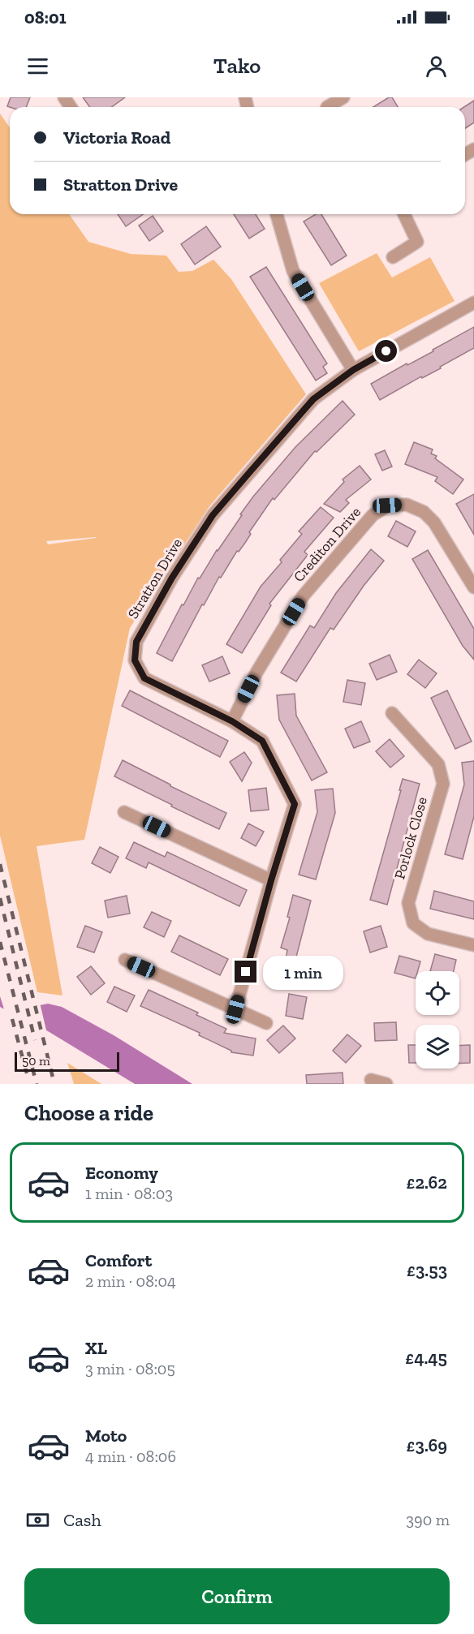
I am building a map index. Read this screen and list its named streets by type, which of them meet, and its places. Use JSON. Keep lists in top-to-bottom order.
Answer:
{
  "streets": {
    "street": ["Crediton Drive", "Stratton Drive", "Porlock Close"]
  },
  "crossings": [
    ["Crediton Drive", "Stratton Drive"]
  ],
  "scale_bar": "50 m",
  "page": {
    "status": "08:01",
    "header": "Tako",
    "banner": ["Victoria Road", "Stratton Drive"],
    "bubble": "1 min",
    "scale": "50 m",
    "heading": "Choose a ride",
    "list": [
      {
        "name": "Economy",
        "note": "1 min · 08:03",
        "value": "£2.62"
      },
      {
        "name": "Comfort",
        "note": "2 min · 08:04",
        "value": "£3.53"
      },
      {
        "name": "XL",
        "note": "3 min · 08:05",
        "value": "£4.45"
      },
      {
        "name": "Moto",
        "note": "4 min · 08:06",
        "value": "£3.69"
      }
    ],
    "pay": ["Cash", "390 m"],
    "buttons": "Confirm"
  }
}
